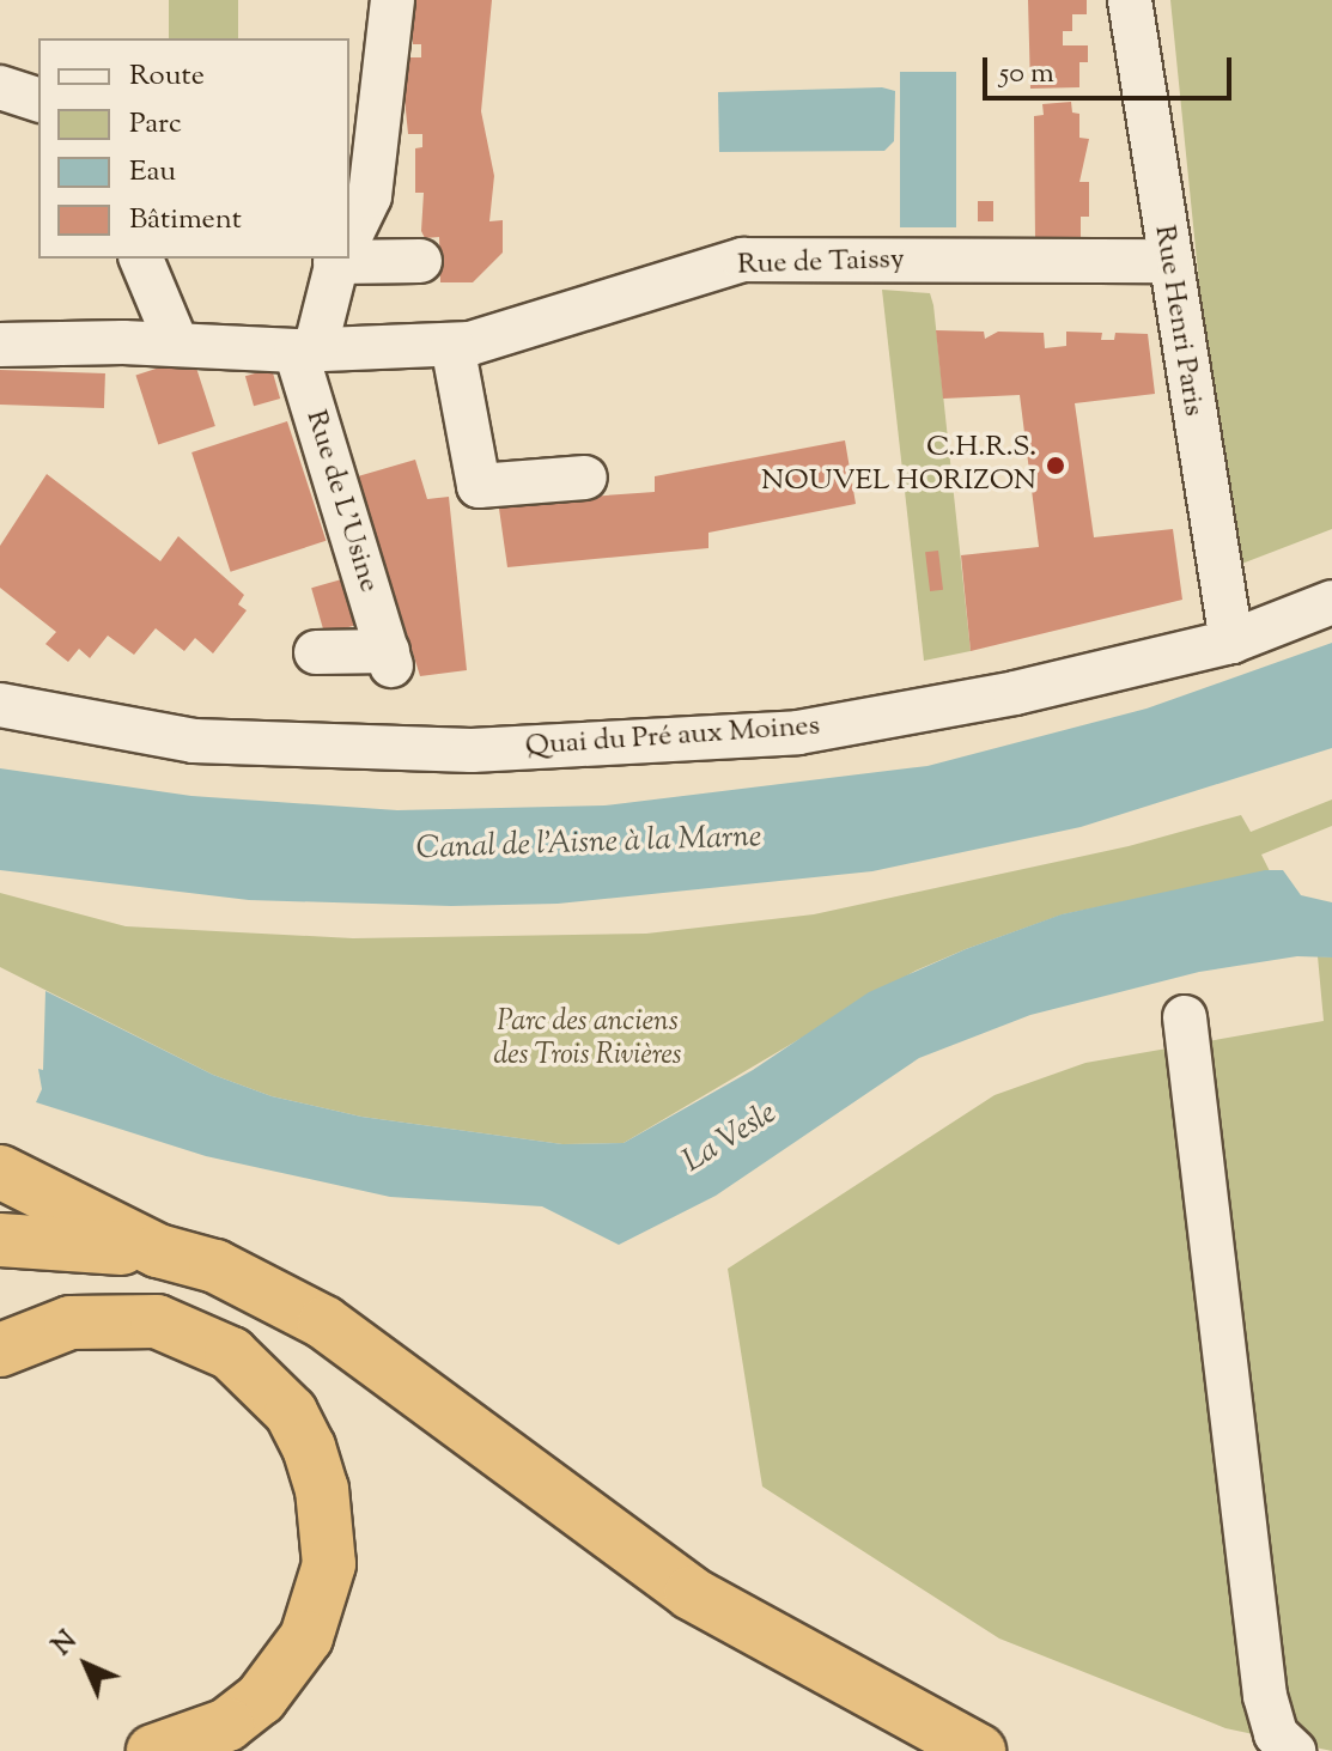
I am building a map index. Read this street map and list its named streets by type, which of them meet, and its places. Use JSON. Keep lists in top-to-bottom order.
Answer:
{
  "streets": {
    "street": [
      "Rue de Taissy",
      "Rue Henri Paris",
      "Rue de L'Usine",
      "Quai du Pré aux Moines"
    ]
  },
  "crossings": [
    ["Rue de Taissy", "Rue Henri Paris"],
    ["Rue de Taissy", "Rue de L'Usine"],
    ["Rue Henri Paris", "Quai du Pré aux Moines"]
  ],
  "water": ["Canal de l'Aisne à la Marne", "La Vesle"],
  "parks": ["Parc des anciens des Trois Rivières"],
  "places": ["C.H.R.S. NOUVEL HORIZON"],
  "legend": [
    "Route",
    "Parc",
    "Eau",
    "Bâtiment"
  ],
  "scale_bar": "50 m",
  "north": "top left"
}
